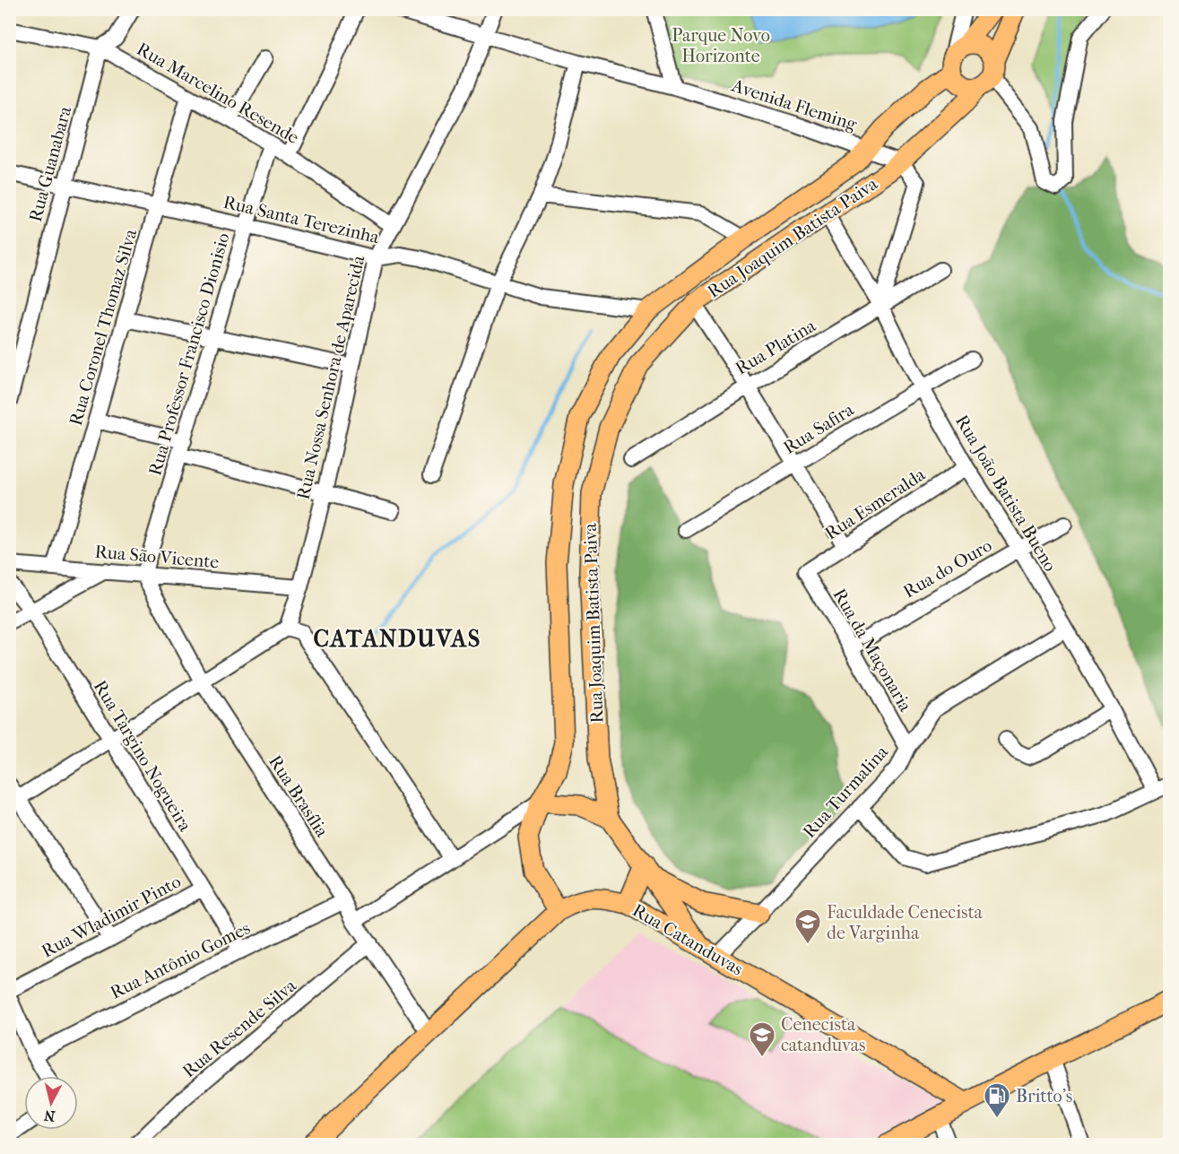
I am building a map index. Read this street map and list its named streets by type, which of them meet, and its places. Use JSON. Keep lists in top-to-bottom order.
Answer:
{
  "streets": {
    "main road": ["Rua Joaquim Batista Paiva", "Rua Catanduvas"],
    "street": [
      "Rua Marcelino Resende",
      "Avenida Fleming",
      "Rua Guanabara",
      "Rua Santa Terezinha",
      "Rua Coronel Thomaz Silva",
      "Rua Platina",
      "Rua Professor Francisco Dionisio",
      "Rua Nossa Senhora de Aparecida",
      "Rua Safira",
      "Rua João Batista Bueno",
      "Rua Esmeralda",
      "Rua São Vicente",
      "Rua do Ouro",
      "Rua da Maçonaria",
      "Rua Targino Nogueira",
      "Rua Turmalina",
      "Rua Brasília",
      "Rua Wladimir Pinto",
      "Rua Antônio Gomes",
      "Rua Resende Silva"
    ]
  },
  "crossings": [
    ["Rua Marcelino Resende", "Rua Guanabara"],
    ["Rua Marcelino Resende", "Rua Coronel Thomaz Silva"],
    ["Rua Marcelino Resende", "Rua Professor Francisco Dionisio"],
    ["Rua Marcelino Resende", "Rua Nossa Senhora de Aparecida"],
    ["Avenida Fleming", "Rua Joaquim Batista Paiva"],
    ["Avenida Fleming", "Rua Nossa Senhora de Aparecida"],
    ["Rua Guanabara", "Rua Santa Terezinha"],
    ["Rua Santa Terezinha", "Rua Joaquim Batista Paiva"],
    ["Rua Santa Terezinha", "Rua Coronel Thomaz Silva"],
    ["Rua Santa Terezinha", "Rua Professor Francisco Dionisio"],
    ["Rua Santa Terezinha", "Rua Nossa Senhora de Aparecida"],
    ["Rua Joaquim Batista Paiva", "Rua João Batista Bueno"],
    ["Rua Joaquim Batista Paiva", "Rua Catanduvas"],
    ["Rua Coronel Thomaz Silva", "Rua São Vicente"],
    ["Rua Platina", "Rua João Batista Bueno"],
    ["Rua Professor Francisco Dionisio", "Rua São Vicente"],
    ["Rua Professor Francisco Dionisio", "Rua Brasília"],
    ["Rua Nossa Senhora de Aparecida", "Rua São Vicente"],
    ["Rua Safira", "Rua João Batista Bueno"],
    ["Rua João Batista Bueno", "Rua Esmeralda"],
    ["Rua João Batista Bueno", "Rua do Ouro"],
    ["Rua João Batista Bueno", "Rua Turmalina"],
    ["Rua Esmeralda", "Rua da Maçonaria"],
    ["Rua São Vicente", "Rua Brasília"],
    ["Rua do Ouro", "Rua da Maçonaria"],
    ["Rua da Maçonaria", "Rua Turmalina"],
    ["Rua Targino Nogueira", "Rua Wladimir Pinto"],
    ["Rua Targino Nogueira", "Rua Antônio Gomes"],
    ["Rua Turmalina", "Rua Catanduvas"],
    ["Rua Brasília", "Rua Catanduvas"],
    ["Rua Brasília", "Rua Antônio Gomes"],
    ["Rua Brasília", "Rua Resende Silva"]
  ],
  "districts": ["CATANDUVAS"],
  "parks": ["Parque Novo Horizonte"],
  "places": {
    "school or university": ["Faculdade Cenecista de Varginha", "Cenecista catanduvas"],
    "fuel station": ["Britto's"]
  },
  "north": "bottom"
}
